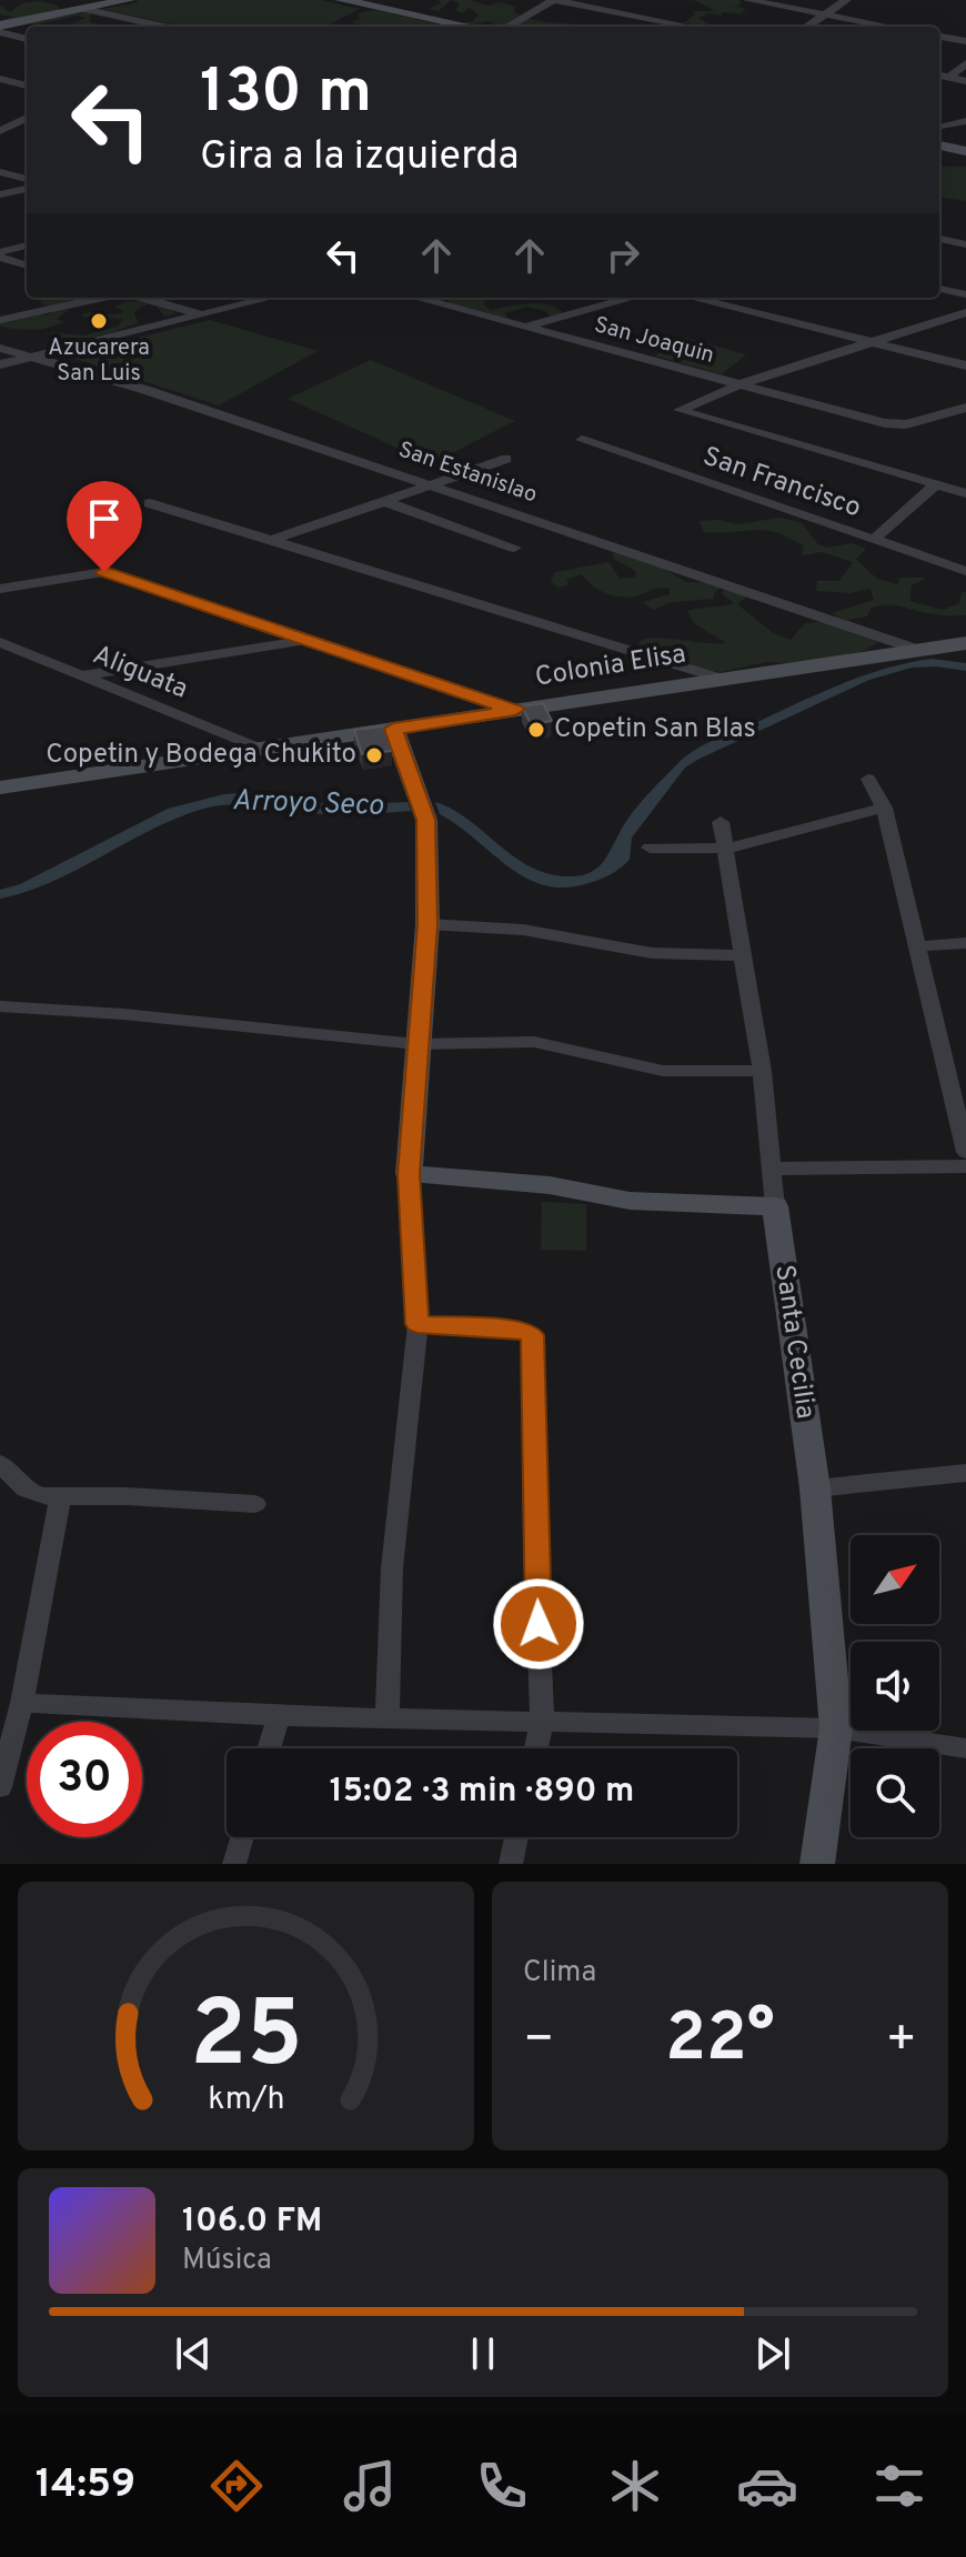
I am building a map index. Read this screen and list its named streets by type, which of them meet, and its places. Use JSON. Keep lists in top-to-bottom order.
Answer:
{
  "streets": {
    "street": [
      "San Joaquin",
      "San Estanislao",
      "San Francisco",
      "Colonia Elisa",
      "Aliguata",
      "Santa Cecilia"
    ]
  },
  "crossings": [
    ["San Estanislao", "Colonia Elisa"],
    ["Colonia Elisa", "Aliguata"]
  ],
  "water": ["Arroyo Seco"],
  "places": ["Azucarera San Luis", "Copetin San Blas", "Copetin y Bodega Chukito"],
  "north": "top right",
  "page": {
    "turn": ["130 m", "Gira a la izquierda"],
    "limit": "30",
    "trip": "15:02 · 3 min · 890 m",
    "tile": "Clima",
    "heat": ["−", "22°", "+"],
    "song": ["106.0 FM", "Música"],
    "tabs": "14:59",
    "gauge": ["25", "km/h"]
  }
}
